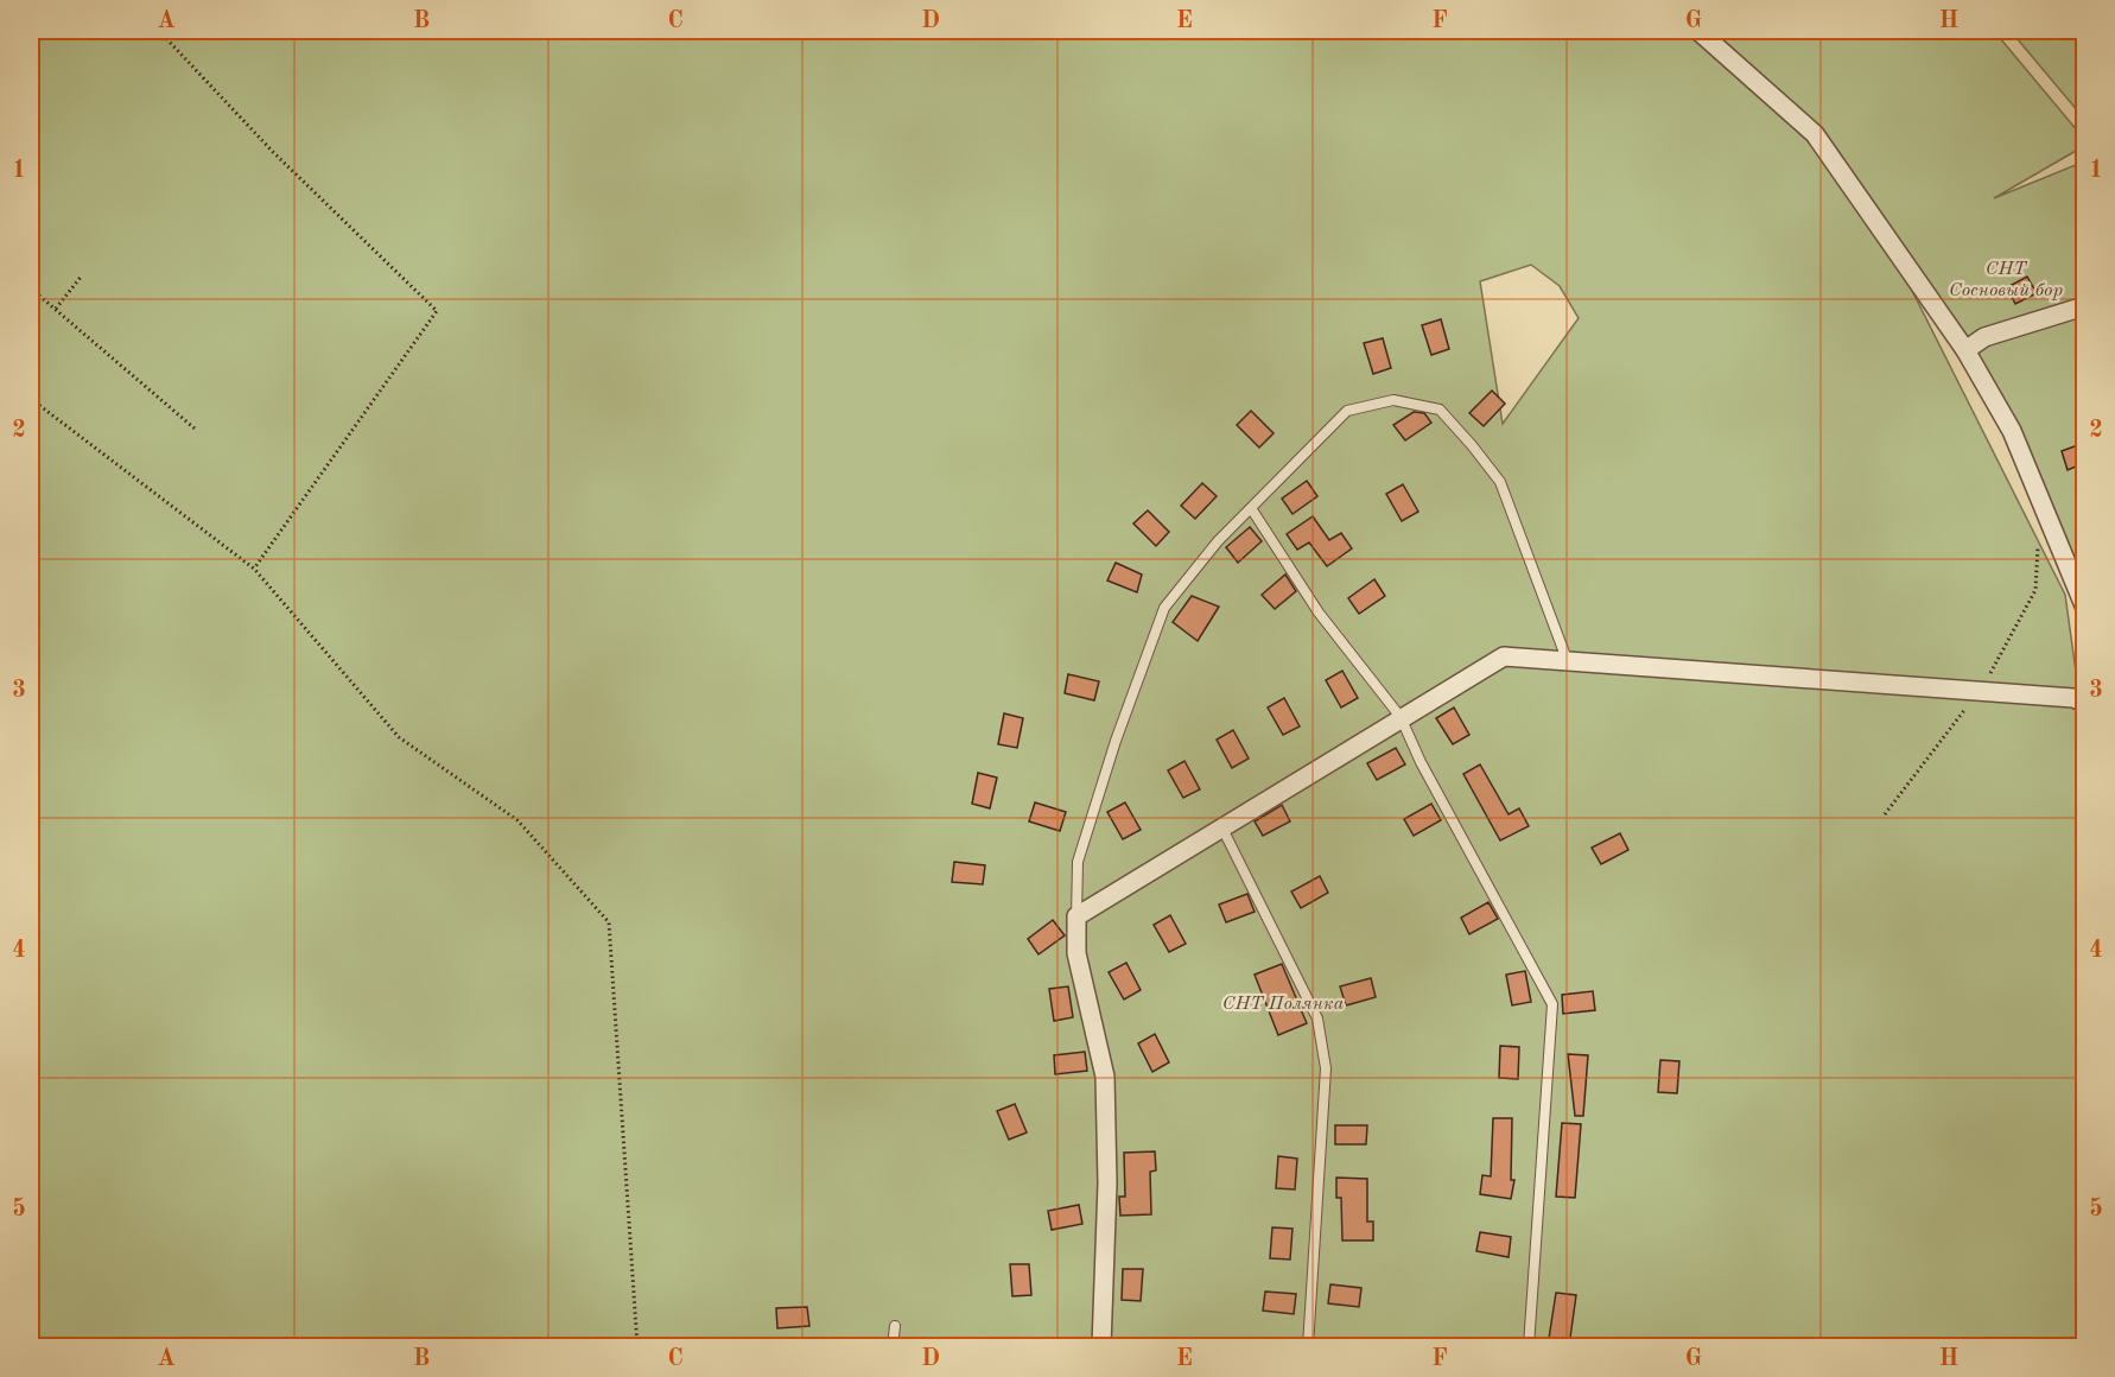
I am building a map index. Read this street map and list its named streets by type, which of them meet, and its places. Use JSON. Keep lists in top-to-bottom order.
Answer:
{
  "parks": ["СНТ Сосновый бор", "СНТ Полянка"],
  "grid": {
    "columns": [
      "A",
      "B",
      "C",
      "D",
      "E",
      "F",
      "G",
      "H"
    ],
    "rows": [
      "1",
      "2",
      "3",
      "4",
      "5"
    ]
  }
}
